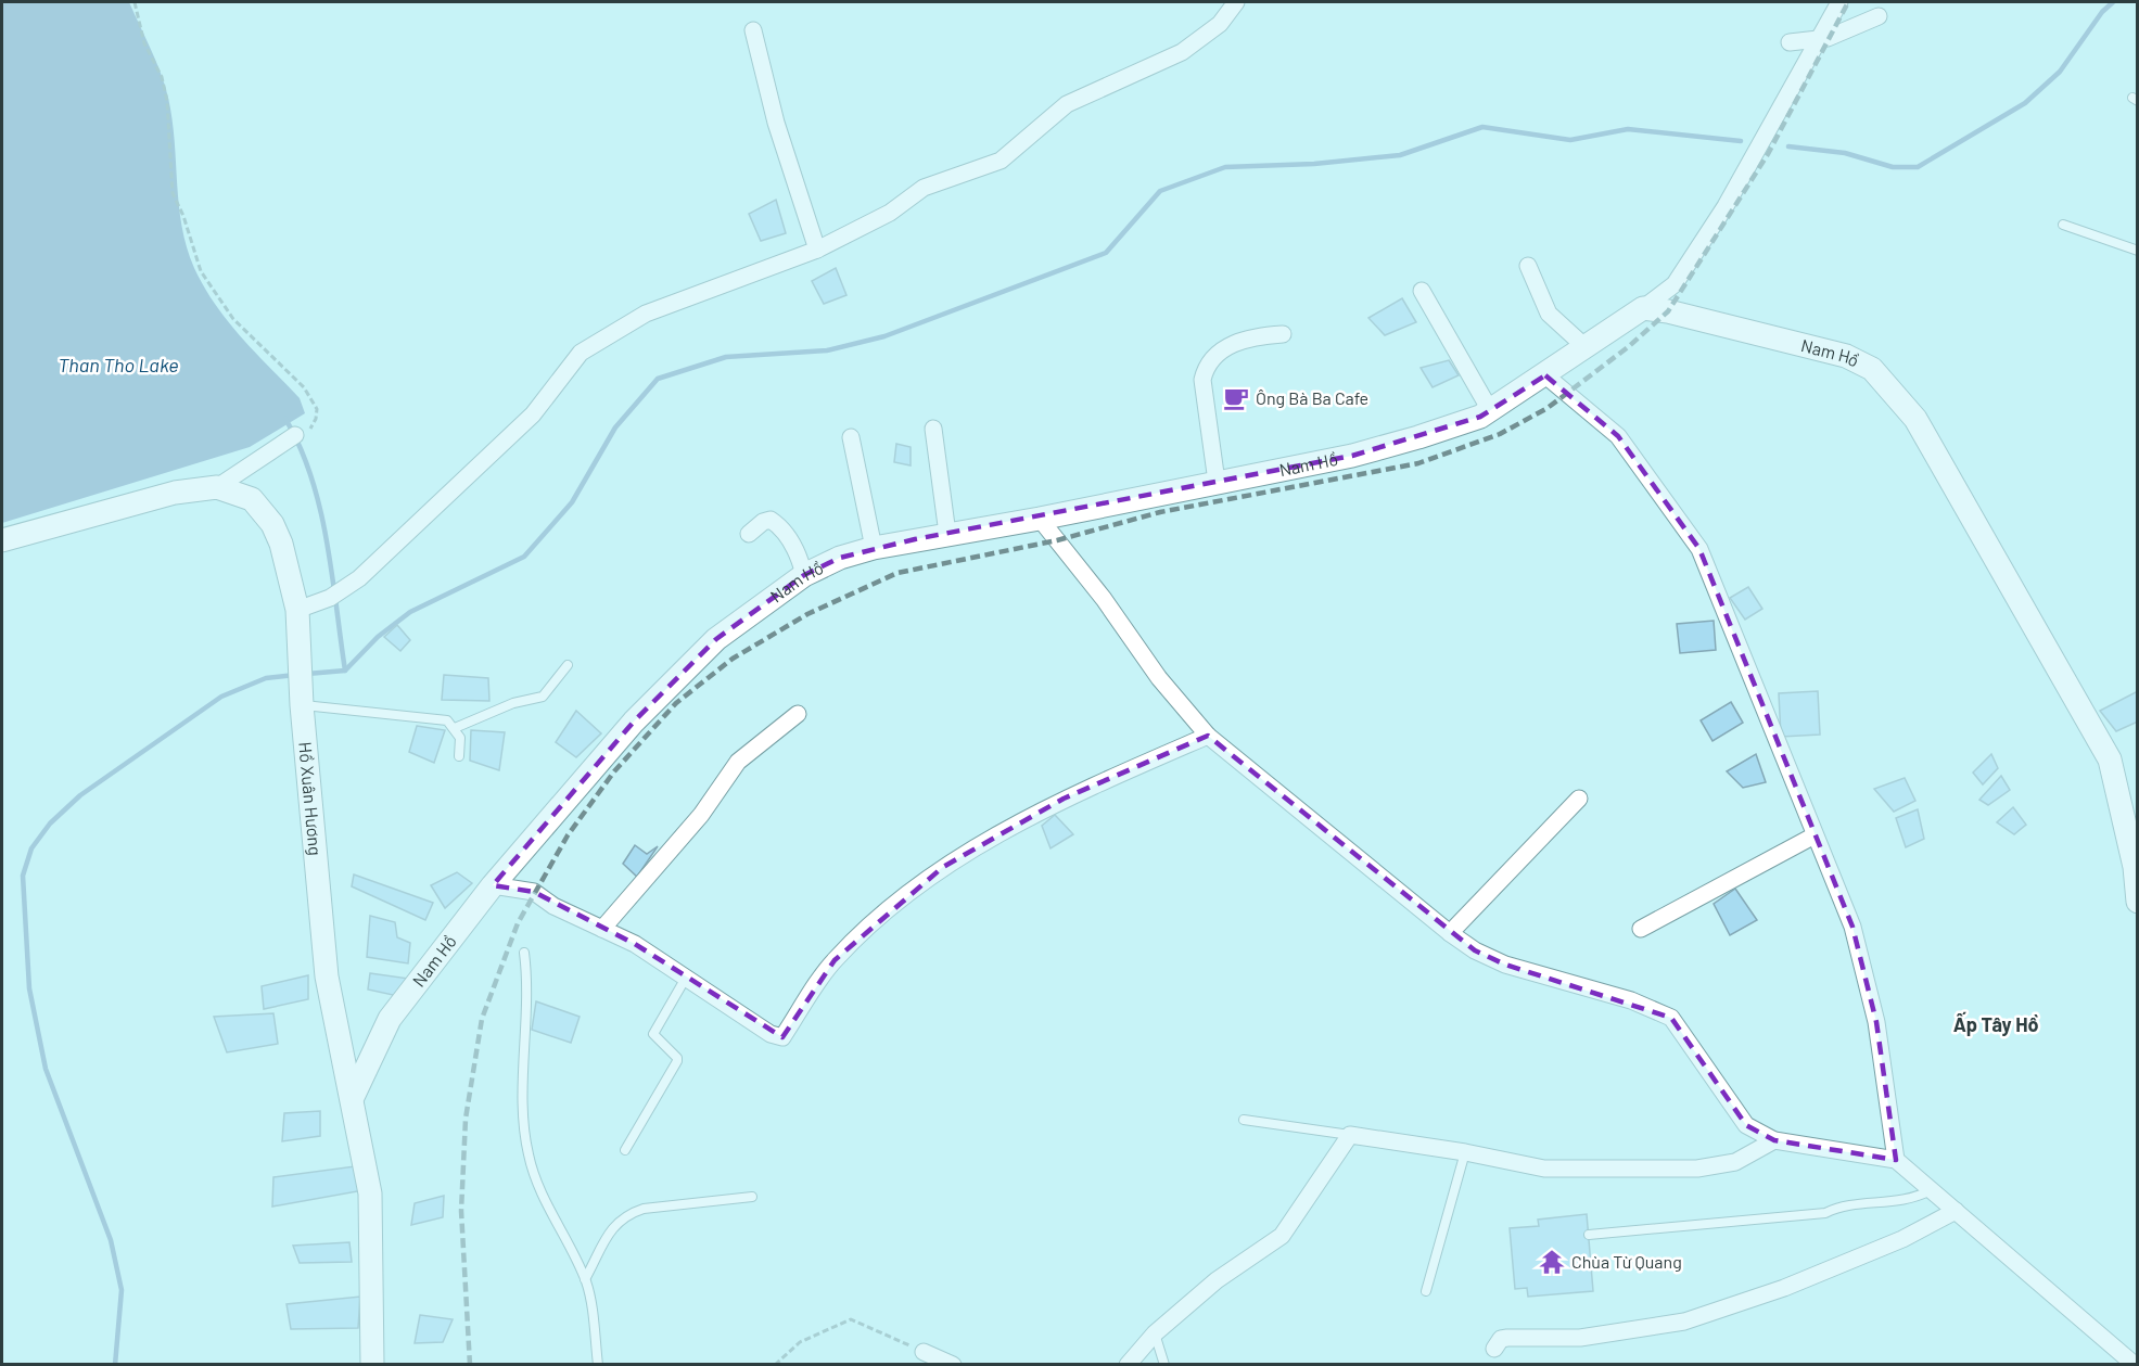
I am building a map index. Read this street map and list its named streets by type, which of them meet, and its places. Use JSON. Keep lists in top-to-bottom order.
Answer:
{
  "streets": {
    "street": ["Nam Hồ", "Hồ Xuân Hương"]
  },
  "crossings": [
    ["Nam Hồ", "Hồ Xuân Hương"]
  ],
  "districts": ["Ấp Tây Hồ"],
  "water": ["Than Tho Lake"],
  "places": {
    "cafe": ["Ông Bà Ba Cafe"],
    "temple": ["Chùa Từ Quang"]
  }
}
